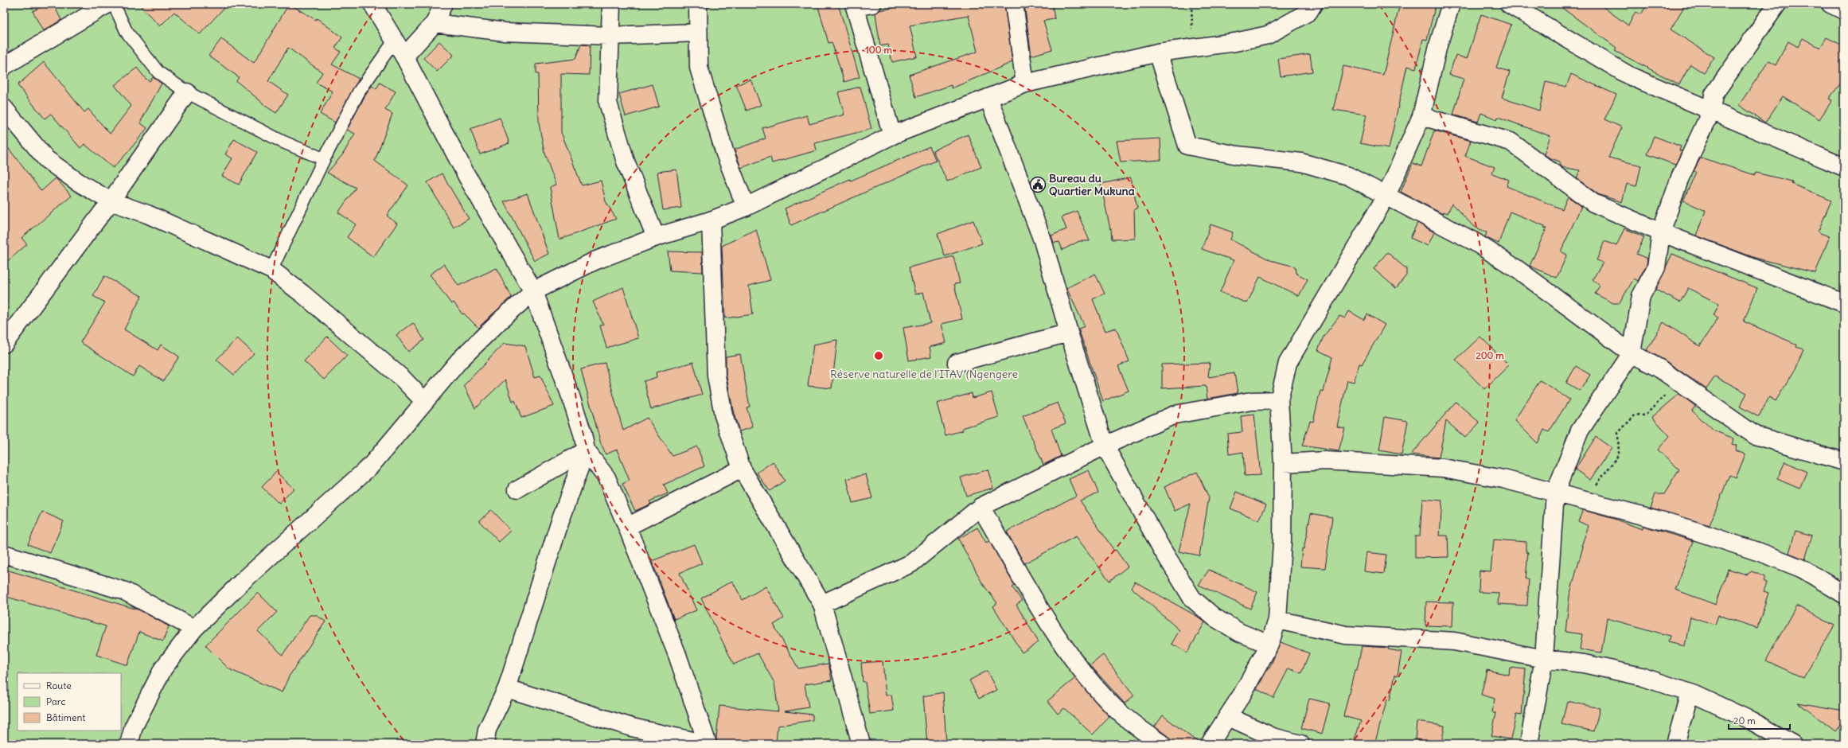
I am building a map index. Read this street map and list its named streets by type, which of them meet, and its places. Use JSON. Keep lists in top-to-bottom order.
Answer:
{
  "parks": ["Réserve naturelle de l'ITAV (Ngengere"],
  "places": {
    "public building": ["Bureau du Quartier Mukuna"]
  },
  "legend": ["Route", "Parc", "Bâtiment"],
  "scale_bar": "20 m",
  "rings": ["100 m", "200 m"]
}
